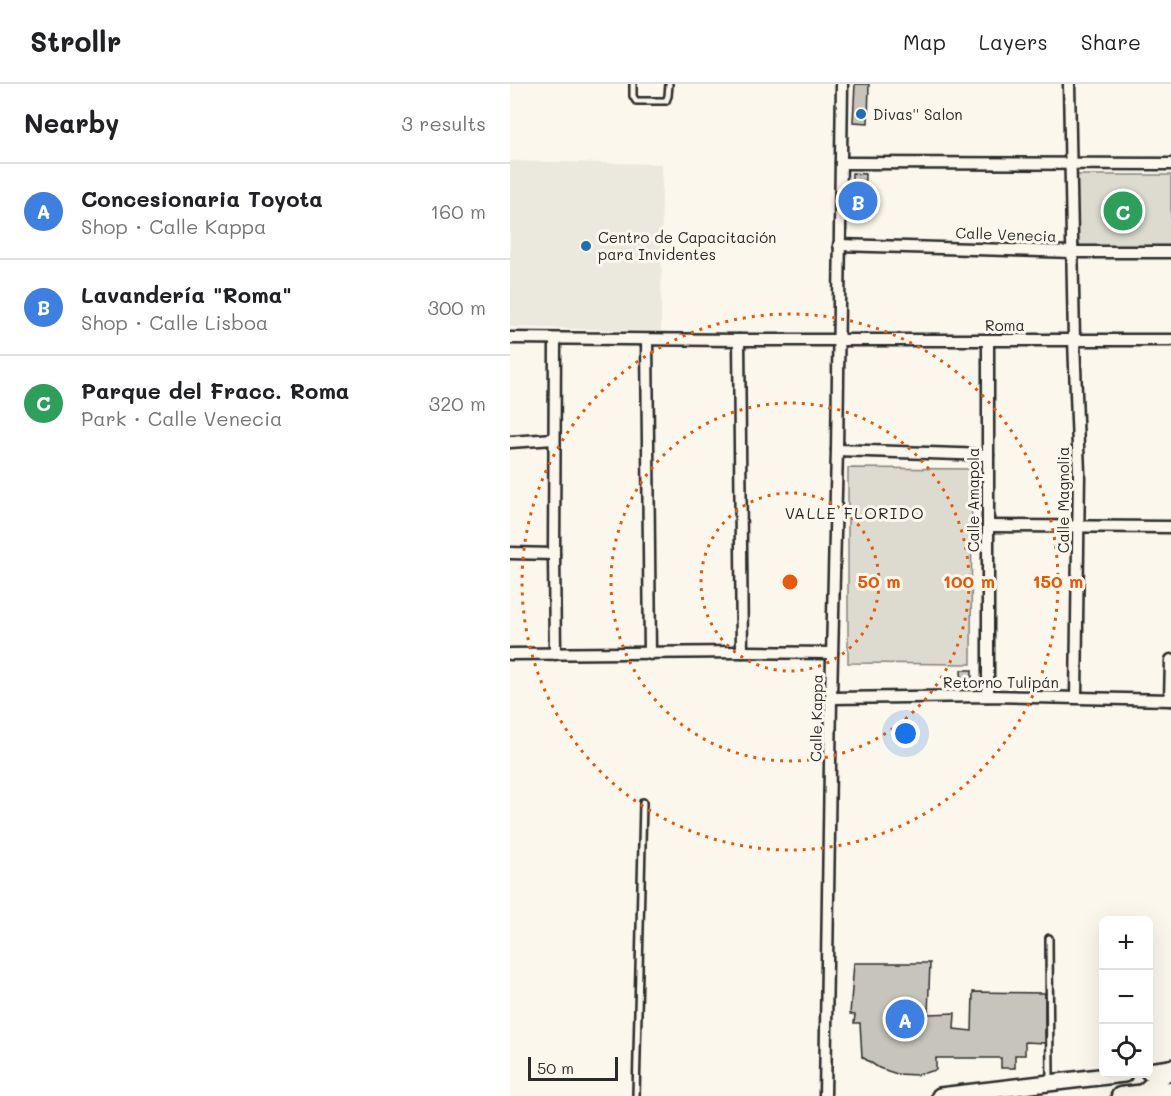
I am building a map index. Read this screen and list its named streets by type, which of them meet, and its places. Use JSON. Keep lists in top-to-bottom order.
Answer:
{
  "streets": {
    "street": [
      "Calle Venecia",
      "Roma",
      "Calle Amapola",
      "Calle Magnolia",
      "Retorno Tulipán",
      "Calle Kappa"
    ]
  },
  "crossings": [
    ["Calle Venecia", "Calle Magnolia"],
    ["Calle Venecia", "Calle Kappa"],
    ["Roma", "Calle Amapola"],
    ["Roma", "Calle Magnolia"],
    ["Roma", "Calle Kappa"],
    ["Calle Amapola", "Retorno Tulipán"],
    ["Calle Magnolia", "Retorno Tulipán"],
    ["Retorno Tulipán", "Calle Kappa"]
  ],
  "districts": ["VALLE FLORIDO"],
  "places": ["Divas'' Salon", "Centro de Capacitación para Invidentes"],
  "scale_bar": "50 m",
  "page": {
    "header": "Strollr",
    "nav": ["Map", "Layers", "Share"],
    "heading": ["Nearby", "3 results"],
    "list": [
      {
        "mark": "A",
        "name": "Concesionaria Toyota",
        "note": "Shop · Calle Kappa",
        "value": "160 m"
      },
      {
        "mark": "B",
        "name": "Lavandería \"Roma\"",
        "note": "Shop · Calle Lisboa",
        "value": "300 m"
      },
      {
        "mark": "C",
        "name": "Parque del Fracc. Roma",
        "note": "Park · Calle Venecia",
        "value": "320 m"
      }
    ],
    "pins": ["B", "C", "A"],
    "map_buttons": ["+", "−"],
    "scale": "50 m"
  },
  "rings": ["50 m", "100 m", "150 m"]
}
